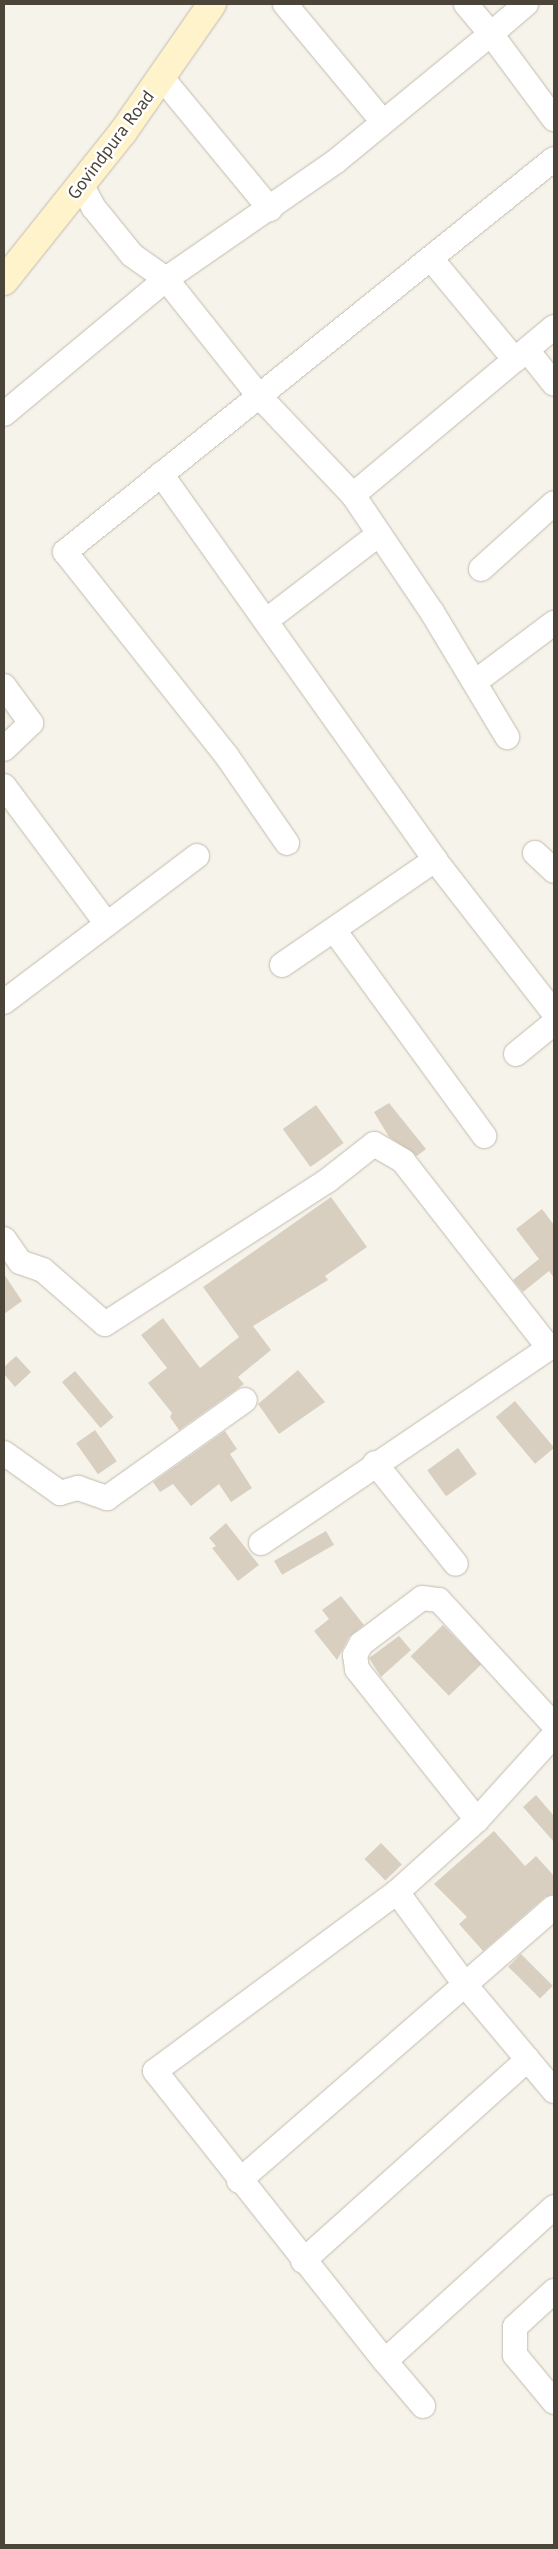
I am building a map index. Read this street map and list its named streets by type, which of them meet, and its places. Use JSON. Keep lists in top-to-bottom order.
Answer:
{
  "streets": {
    "street": ["Govindpura Road"]
  }
}
